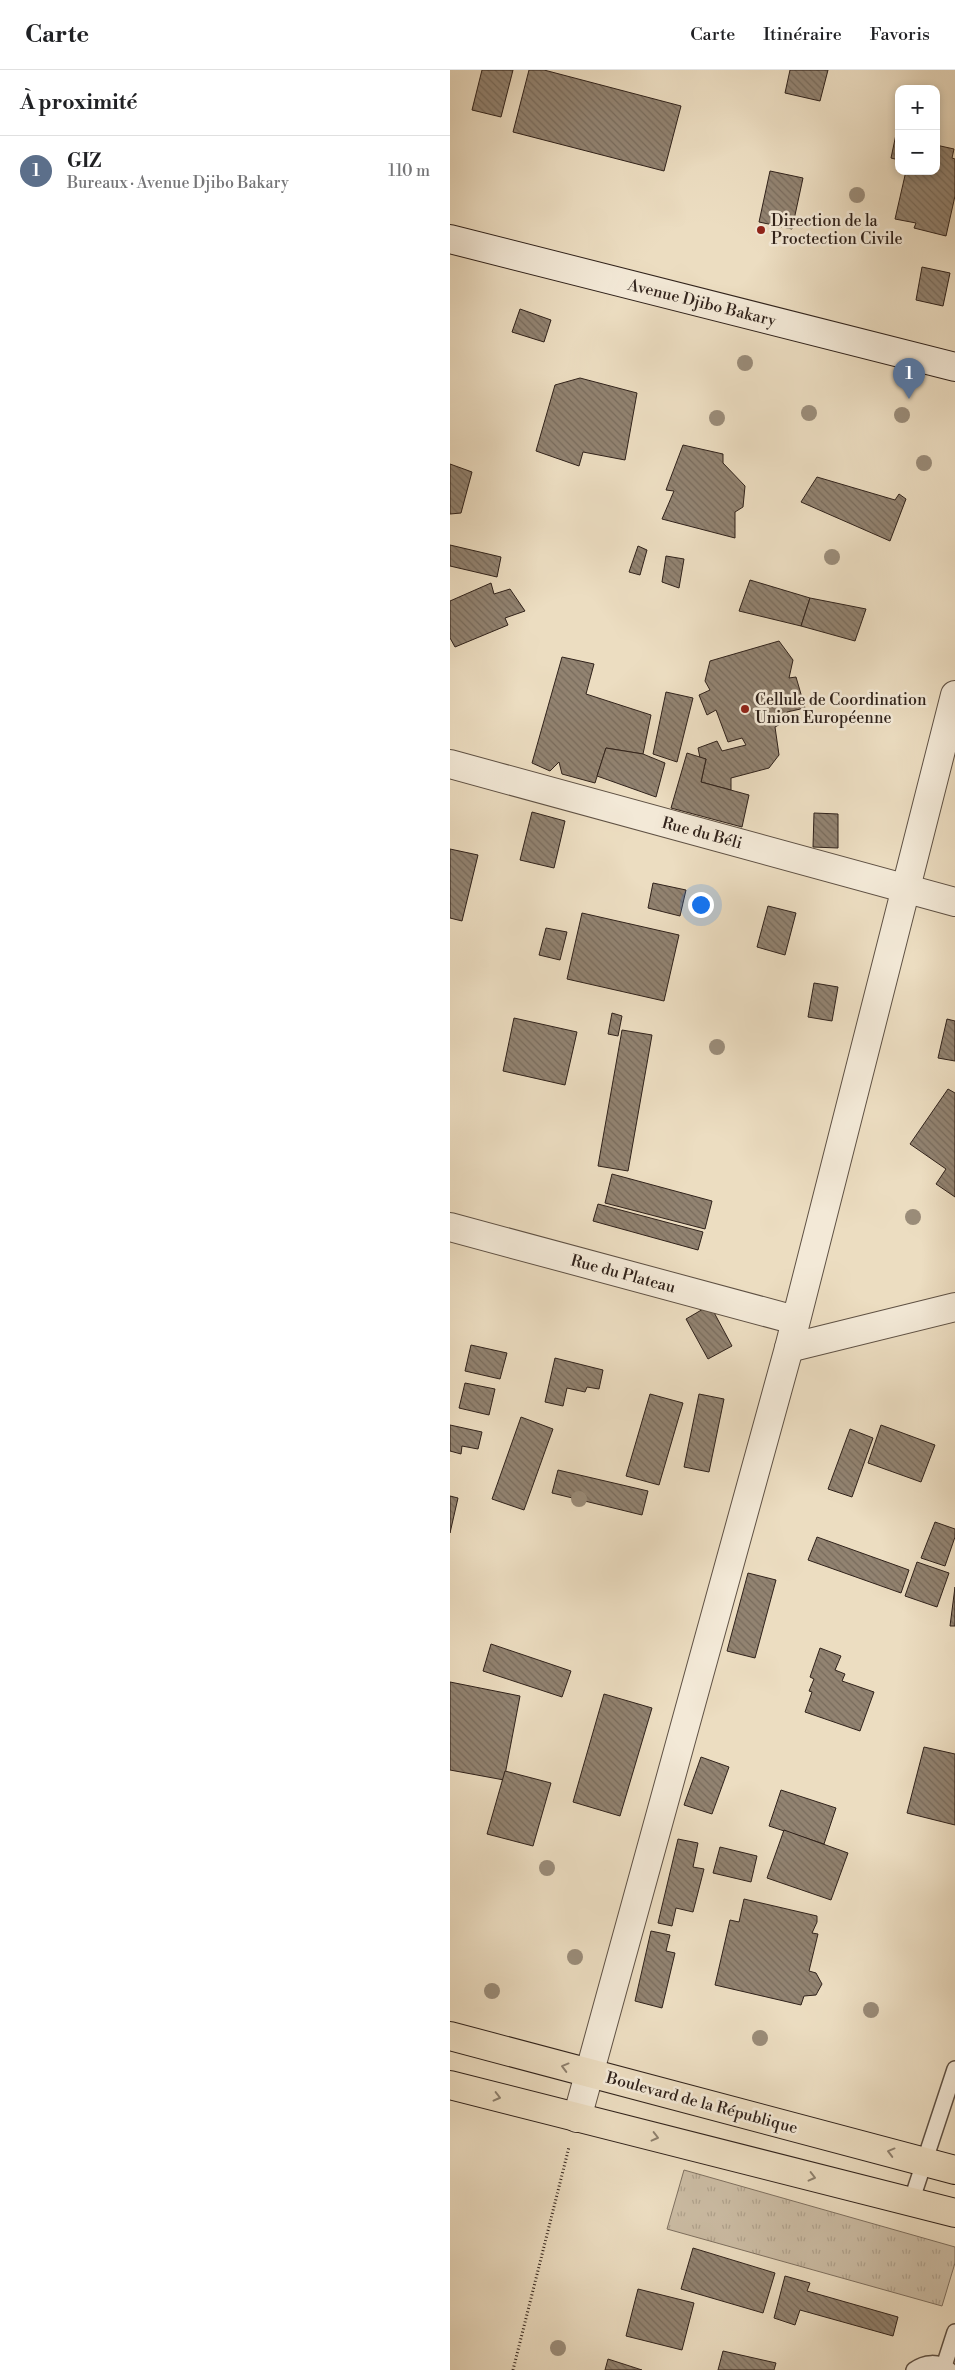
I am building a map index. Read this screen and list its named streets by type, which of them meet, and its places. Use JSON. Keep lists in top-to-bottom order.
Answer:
{
  "streets": {
    "main road": ["Boulevard de la République"],
    "street": ["Avenue Djibo Bakary", "Rue du Béli", "Rue du Plateau"]
  },
  "places": ["Direction de la Proctection Civile", "Cellule de Coordination Union Européenne"],
  "page": {
    "header": "Carte",
    "nav": ["Carte", "Itinéraire", "Favoris"],
    "heading": "À proximité",
    "map_buttons": ["+", "−"],
    "list": [
      {
        "mark": "1",
        "name": "GIZ",
        "note": "Bureaux · Avenue Djibo Bakary",
        "value": "110 m"
      }
    ],
    "pins": "1"
  }
}
